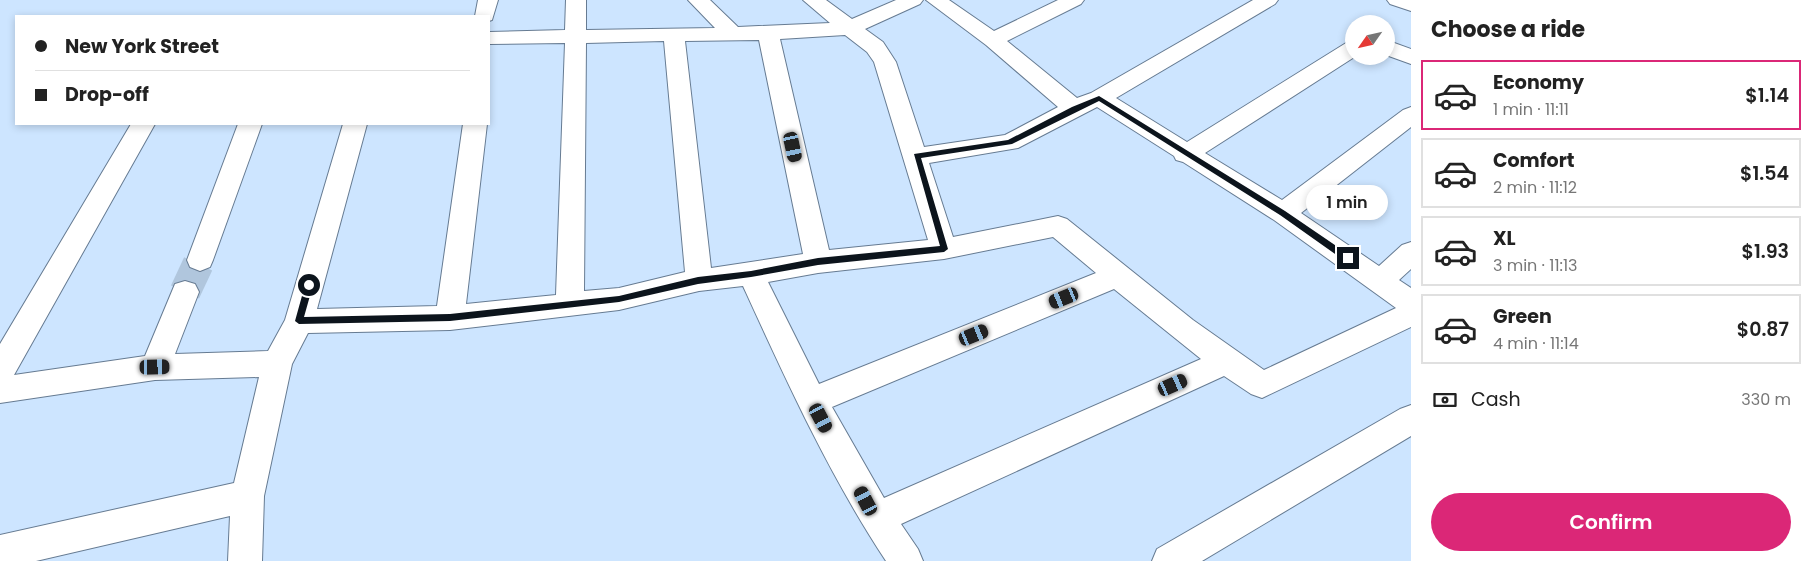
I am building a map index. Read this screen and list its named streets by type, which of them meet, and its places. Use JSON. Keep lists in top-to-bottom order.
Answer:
{
  "north": "bottom left",
  "page": {
    "heading": "Choose a ride",
    "banner": ["New York Street", "Drop-off"],
    "list": [
      {
        "name": "Economy",
        "note": "1 min · 11:11",
        "value": "$1.14"
      },
      {
        "name": "Comfort",
        "note": "2 min · 11:12",
        "value": "$1.54"
      },
      {
        "name": "XL",
        "note": "3 min · 11:13",
        "value": "$1.93"
      },
      {
        "name": "Green",
        "note": "4 min · 11:14",
        "value": "$0.87"
      }
    ],
    "bubble": "1 min",
    "pay": ["Cash", "330 m"],
    "buttons": "Confirm"
  }
}
